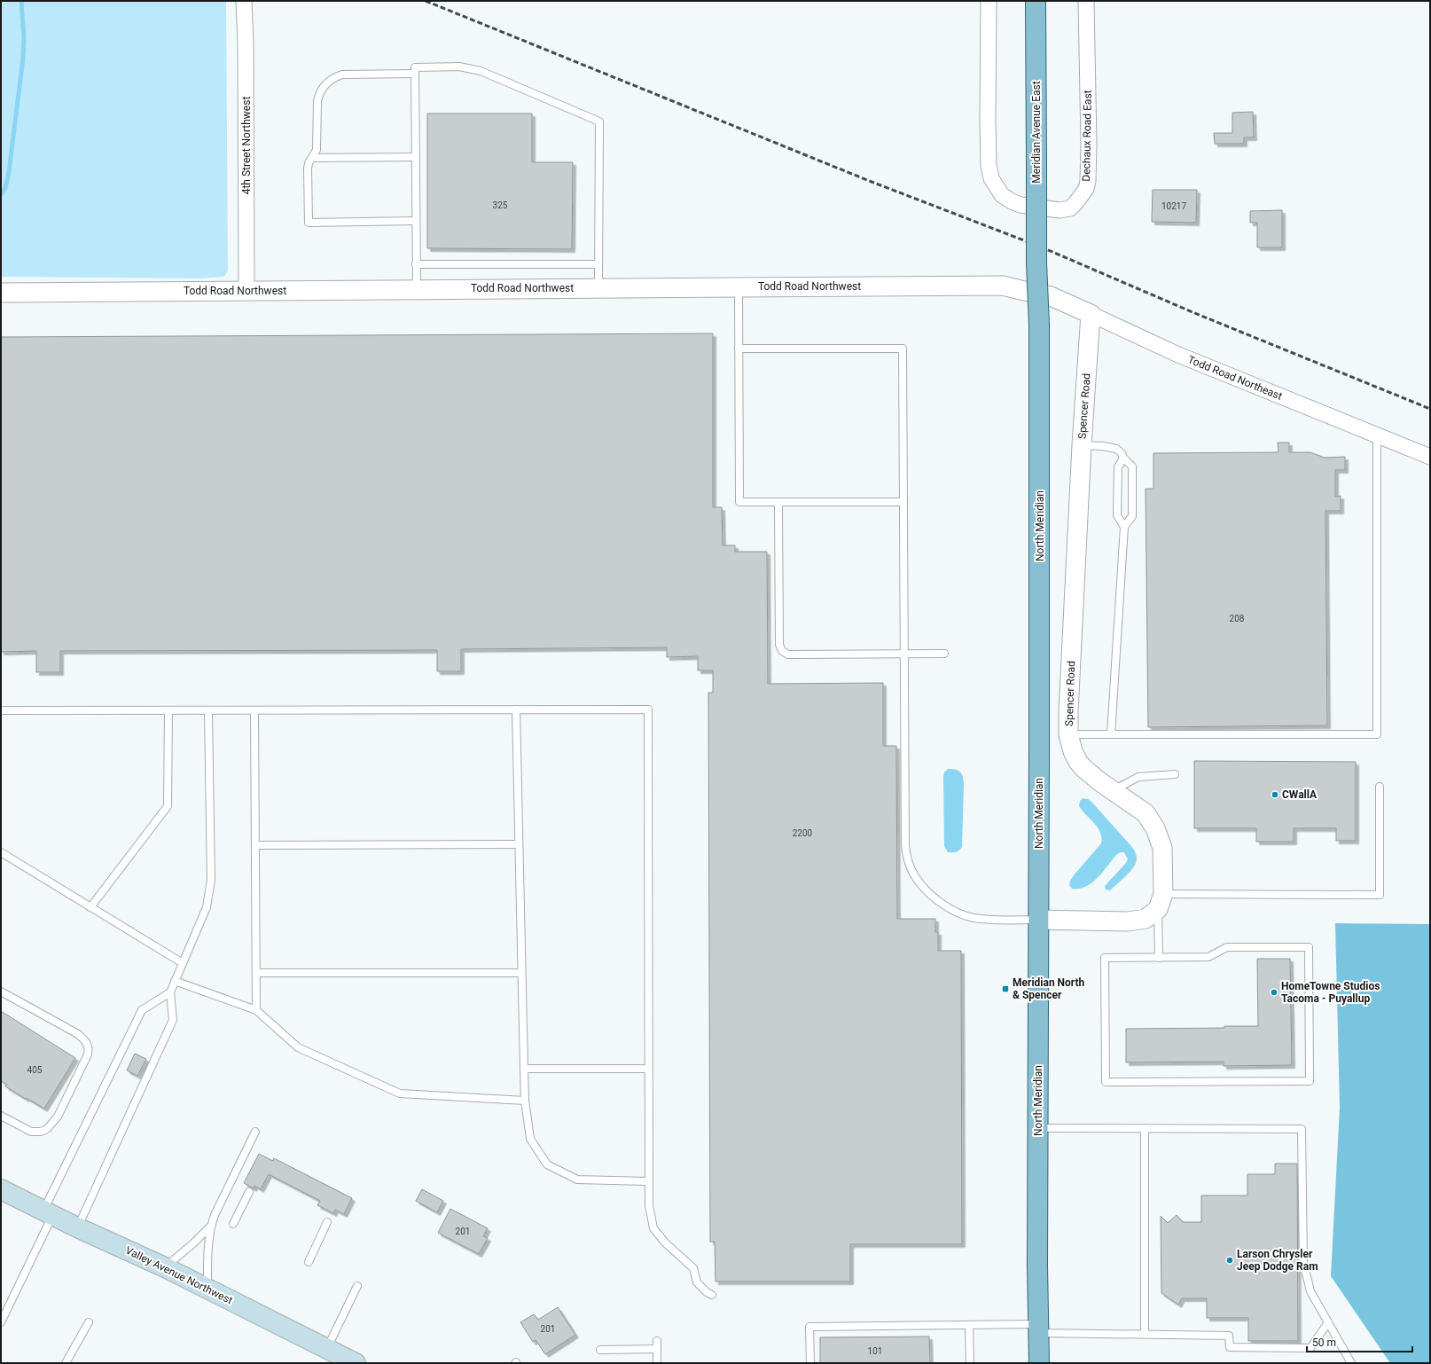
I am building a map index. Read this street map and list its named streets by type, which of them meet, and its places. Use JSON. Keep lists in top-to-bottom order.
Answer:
{
  "streets": {
    "main road": ["Meridian Avenue East", "North Meridian", "Valley Avenue Northwest"],
    "street": [
      "Dechaux Road East",
      "4th Street Northwest",
      "Todd Road Northwest",
      "Todd Road Northeast",
      "Spencer Road"
    ]
  },
  "crossings": [
    ["Meridian Avenue East", "North Meridian"],
    ["4th Street Northwest", "Todd Road Northwest"],
    ["Todd Road Northwest", "Todd Road Northeast"],
    ["Todd Road Northeast", "Spencer Road"]
  ],
  "places": {
    "other": ["CWallA", "HomeTowne Studios Tacoma - Puyallup", "Larson Chrysler Jeep Dodge Ram"],
    "transit": ["Meridian North & Spencer"]
  },
  "house_numbers": [
    "325",
    "10217",
    "208",
    "2200",
    "405",
    "201",
    "201",
    "101"
  ],
  "scale_bar": "50 m"
}
